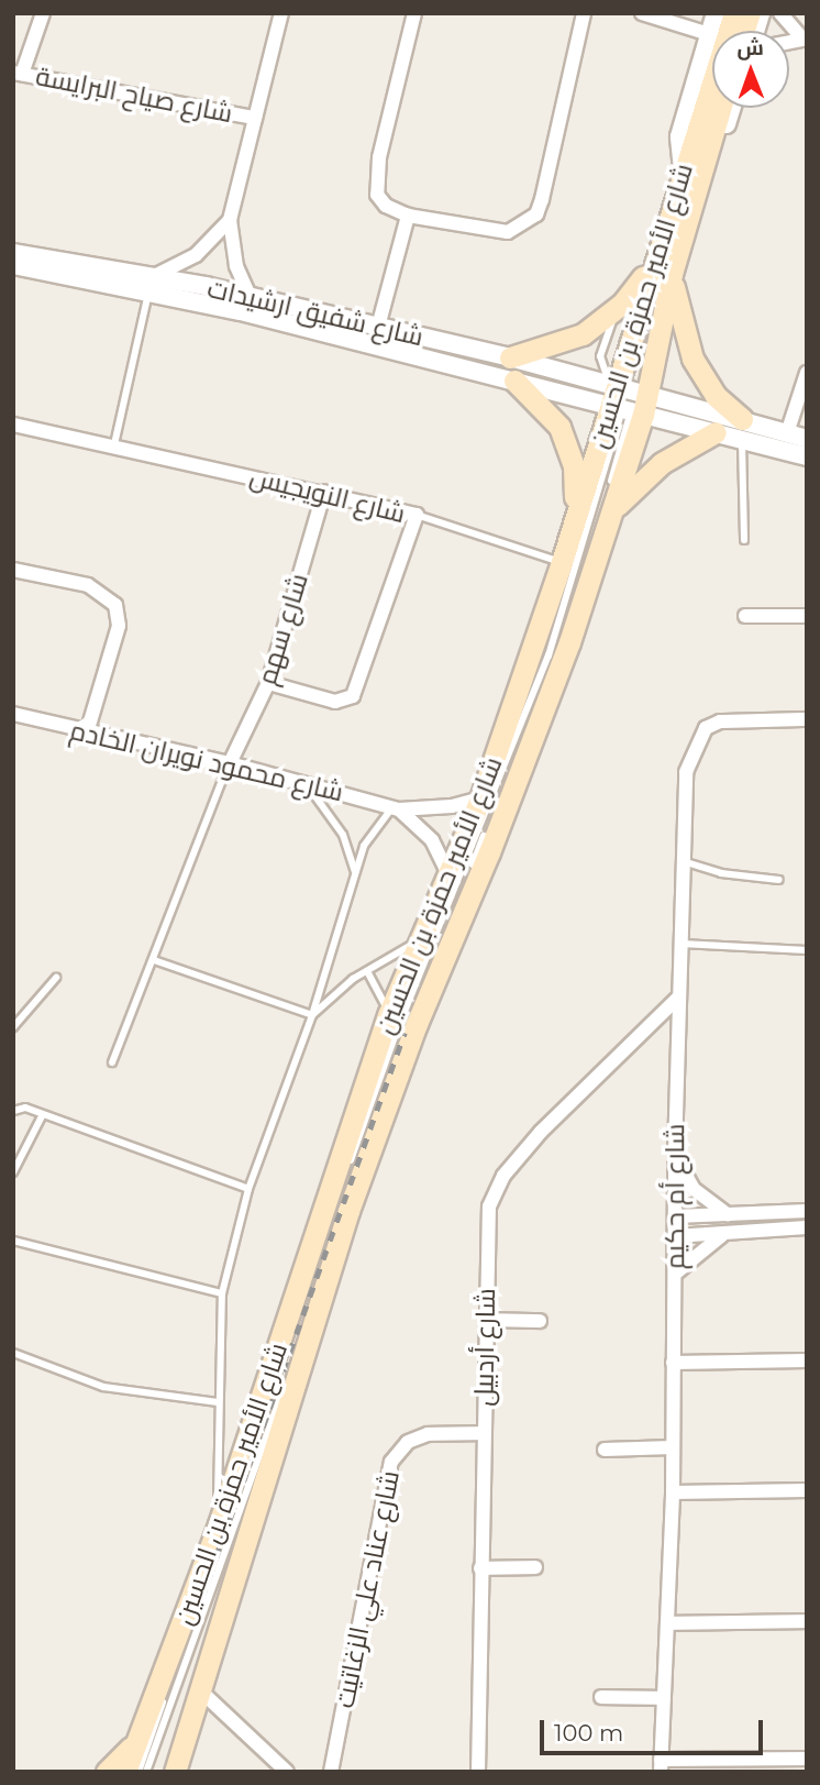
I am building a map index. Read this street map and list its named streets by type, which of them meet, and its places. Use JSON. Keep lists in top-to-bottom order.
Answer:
{
  "streets": {
    "main road": ["شارع الأمير حمزة بن الحسين"],
    "street": [
      "شارع صياح البرايسة",
      "شارع شفيق ارشيدات",
      "شارع النويجيس",
      "شارع سهم",
      "شارع محمود نويران الخادم",
      "شارع أم حكيم",
      "شارع أردبيل",
      "شارع عناد علي الزغاتيت"
    ]
  },
  "crossings": [
    ["شارع الأمير حمزة بن الحسين", "شارع شفيق ارشيدات"],
    ["شارع الأمير حمزة بن الحسين", "شارع محمود نويران الخادم"],
    ["شارع النويجيس", "شارع سهم"],
    ["شارع سهم", "شارع محمود نويران الخادم"],
    ["شارع أم حكيم", "شارع أردبيل"],
    ["شارع أردبيل", "شارع عناد علي الزغاتيت"]
  ],
  "scale_bar": "100 m",
  "north": "top"
}
